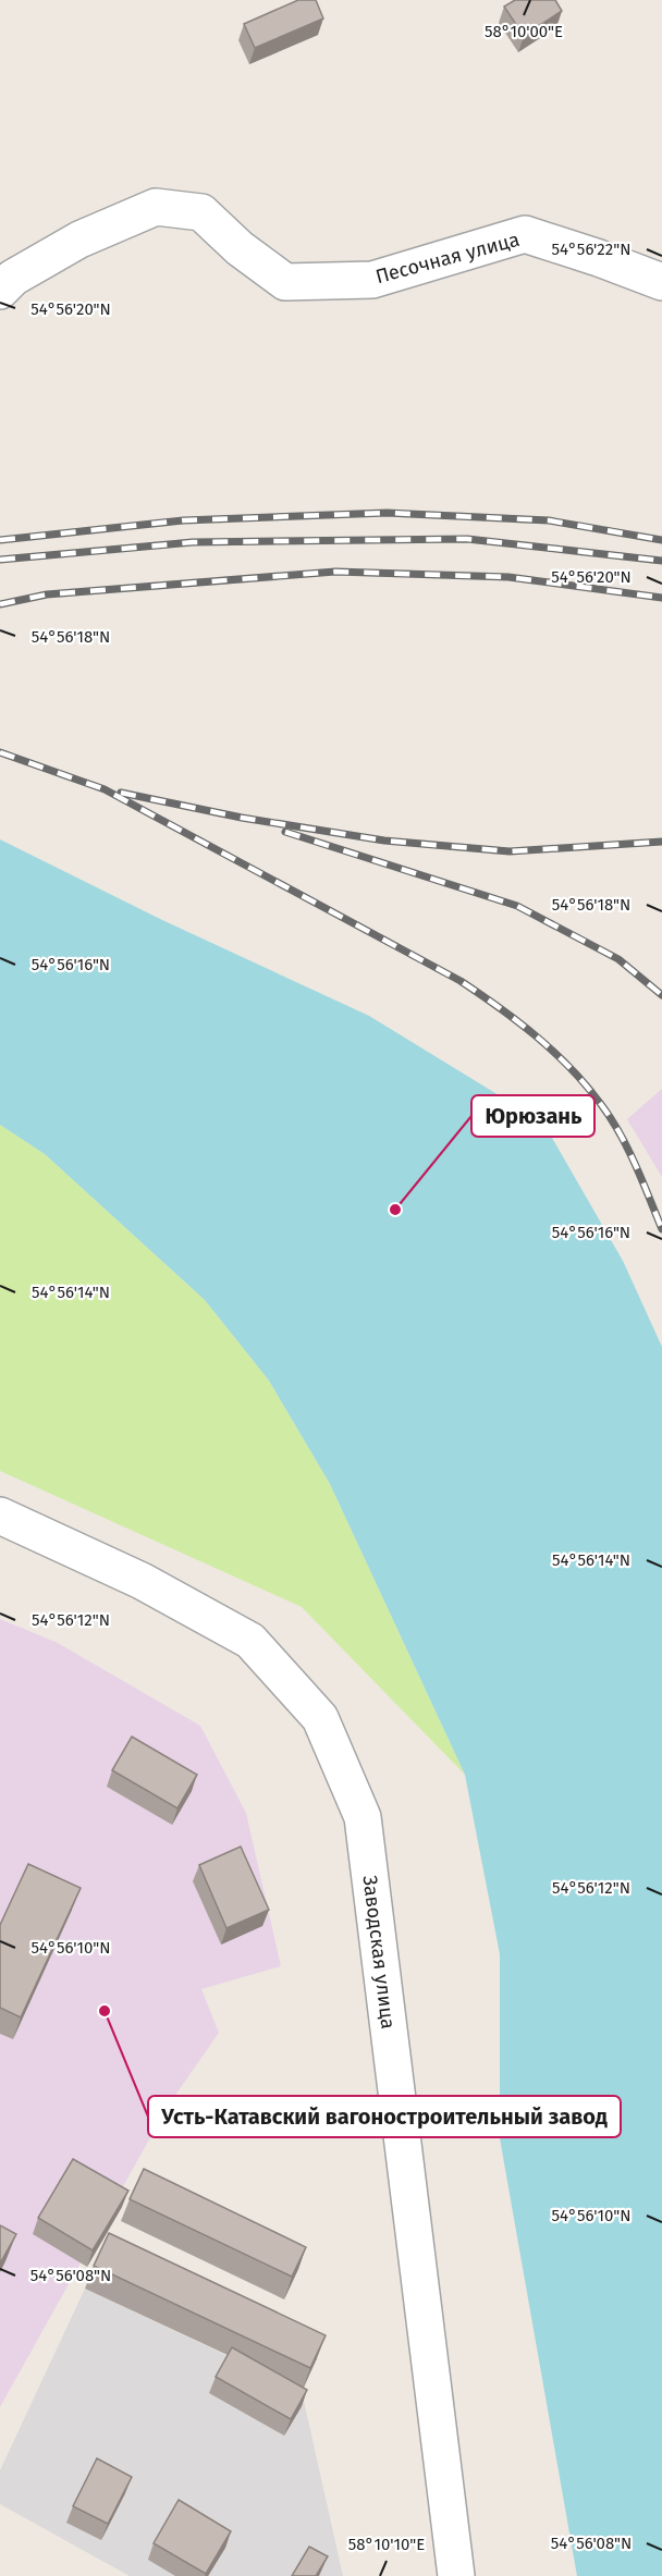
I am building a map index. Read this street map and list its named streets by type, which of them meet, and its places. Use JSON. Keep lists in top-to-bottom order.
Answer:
{
  "streets": {
    "street": ["Песочная улица", "Заводская улица"]
  },
  "places": ["Юрюзань", "Усть-Катавский вагоностроительный завод"],
  "coordinates": [
    "58°10'00\"E",
    "54°56'22\"N",
    "54°56'20\"N",
    "54°56'18\"N",
    "54°56'16\"N",
    "54°56'14\"N",
    "54°56'12\"N",
    "54°56'10\"N",
    "54°56'08\"N",
    "58°10'10\"E"
  ]
}
